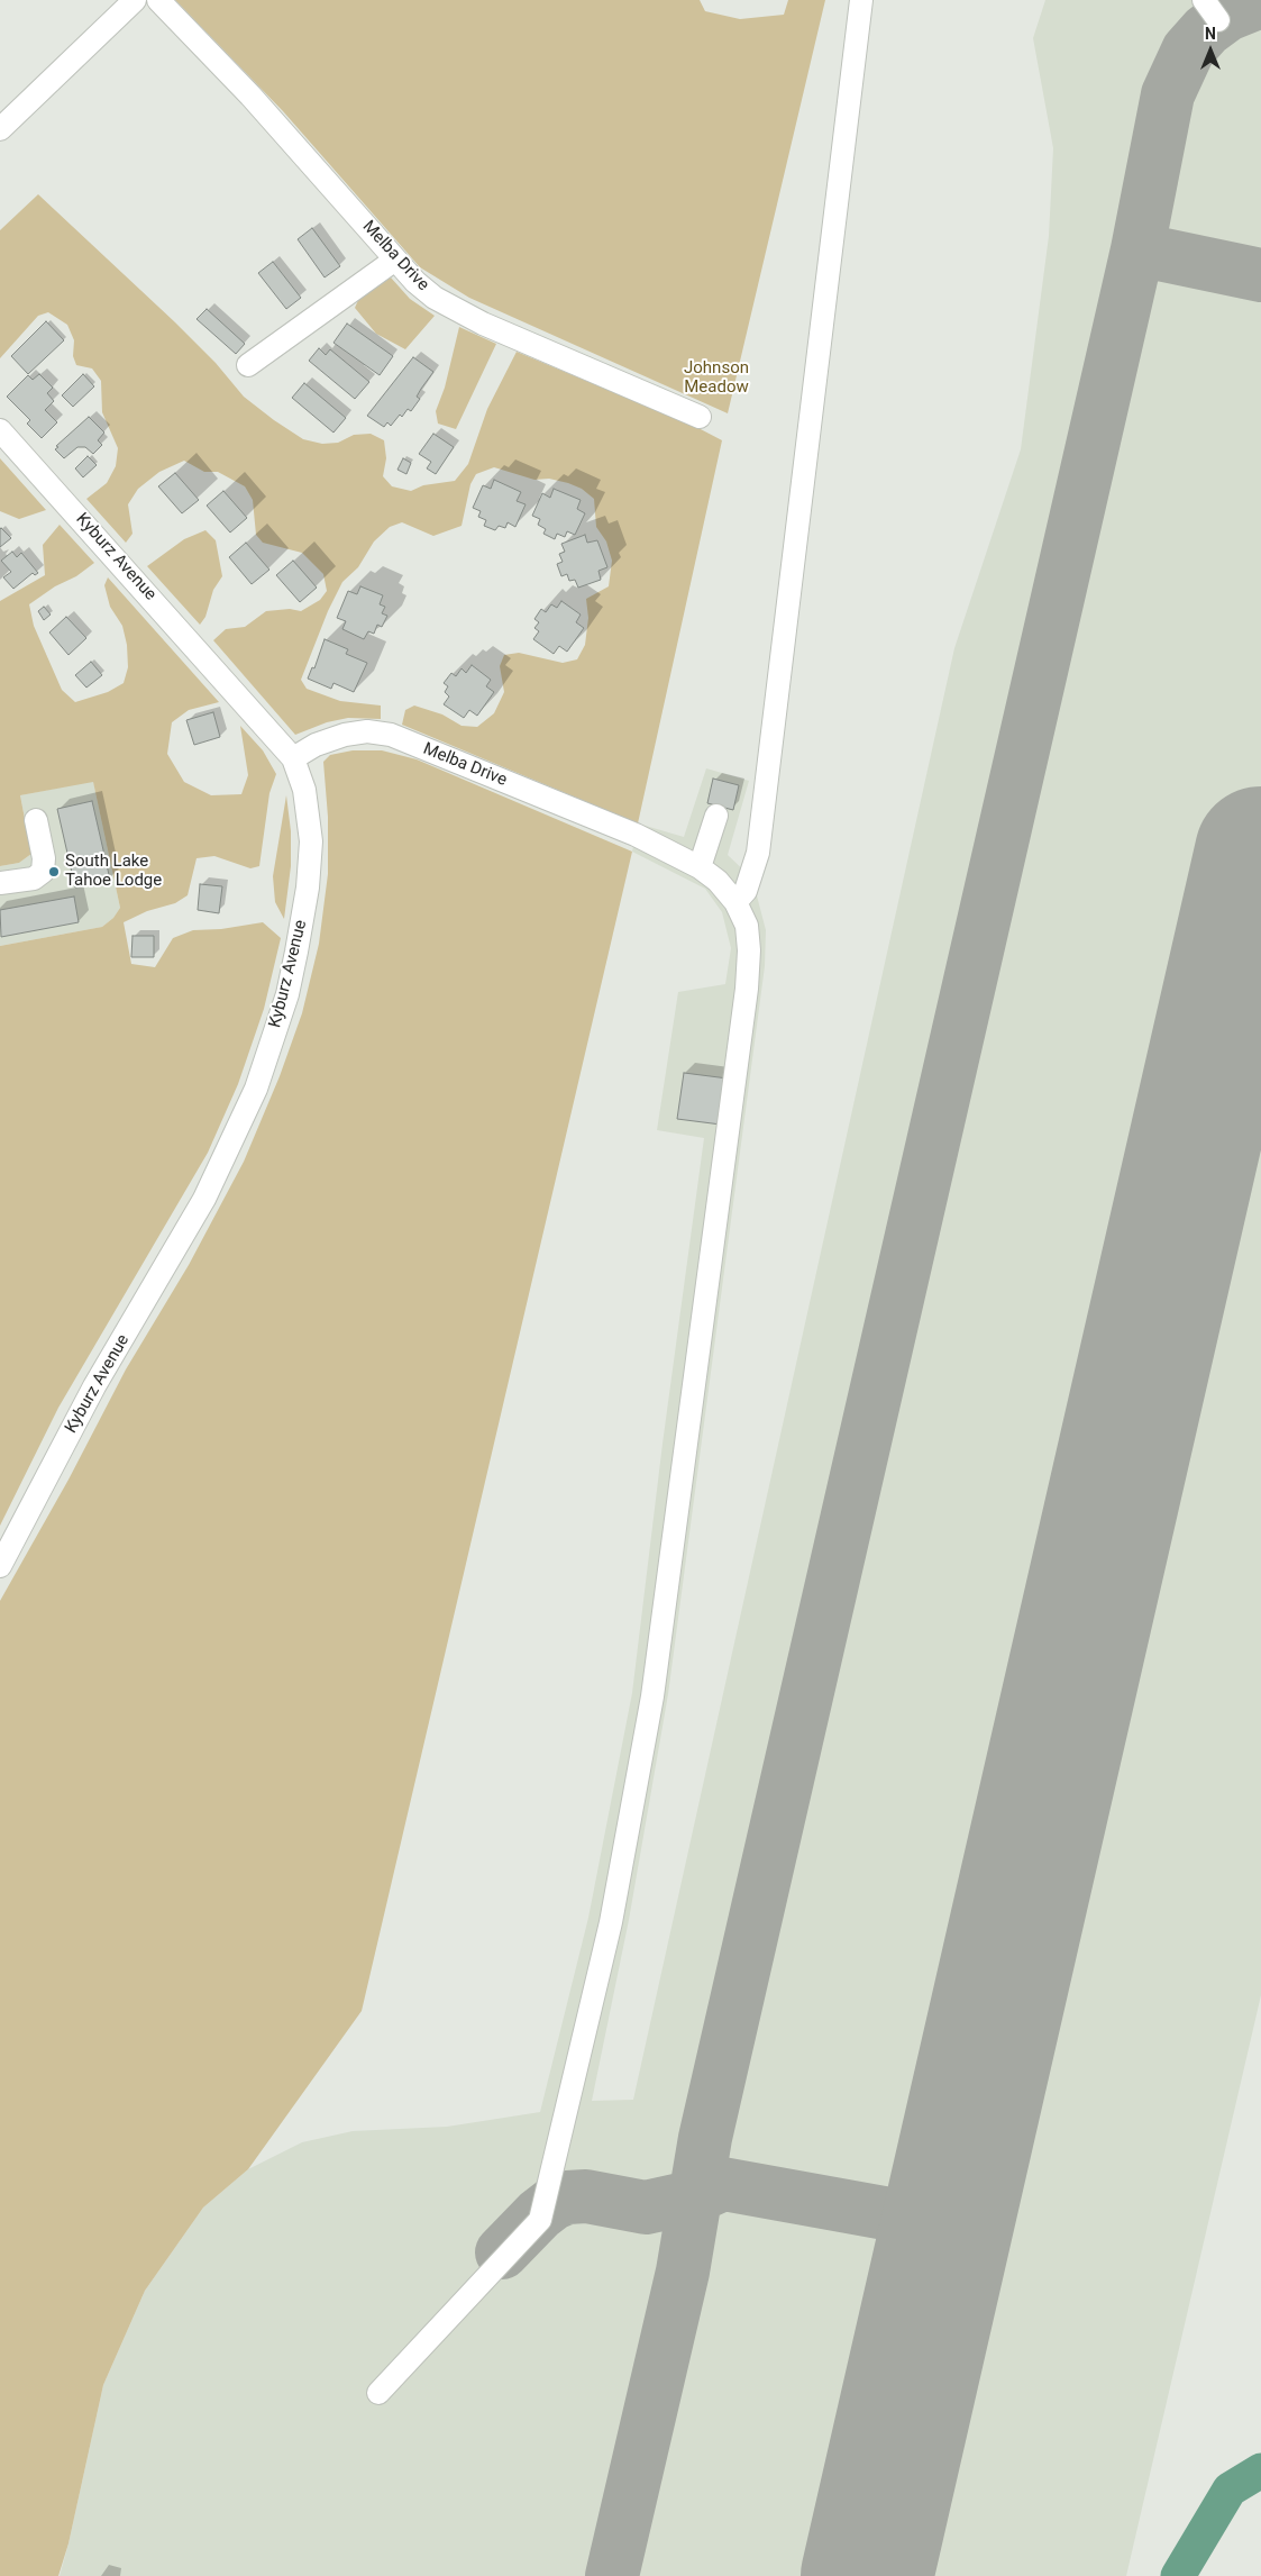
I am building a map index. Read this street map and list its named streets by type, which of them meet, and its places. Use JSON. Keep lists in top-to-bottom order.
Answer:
{
  "streets": {
    "street": ["Melba Drive", "Kyburz Avenue"]
  },
  "crossings": [
    ["Melba Drive", "Kyburz Avenue"]
  ],
  "parks": ["Johnson Meadow"],
  "places": ["South Lake Tahoe Lodge"],
  "north": "top"
}
